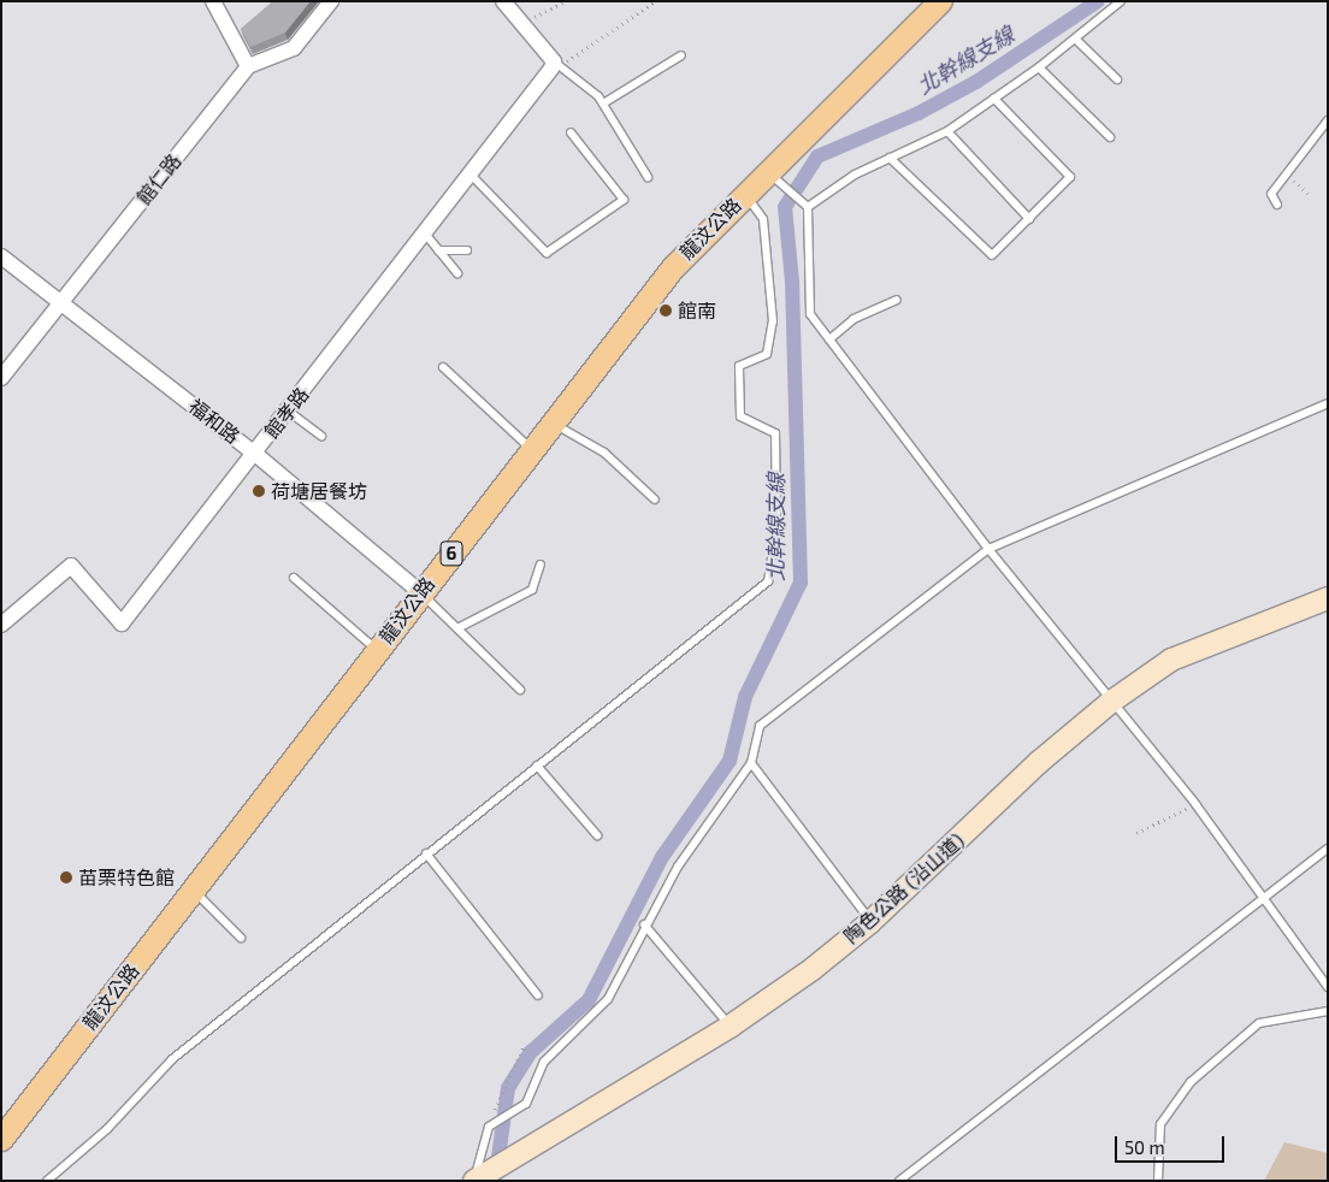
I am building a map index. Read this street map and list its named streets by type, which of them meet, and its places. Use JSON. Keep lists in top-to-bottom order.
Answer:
{
  "streets": {
    "main road": ["龍汶公路", "6", "陶色公路 (沿山道)"],
    "street": ["館仁路", "館孝路", "福和路"]
  },
  "crossings": [
    ["館仁路", "福和路"],
    ["龍汶公路", "福和路"],
    ["館孝路", "福和路"]
  ],
  "water": ["北幹線支線"],
  "places": ["館南", "荷塘居餐坊", "苗栗特色館"],
  "scale_bar": "50 m"
}
